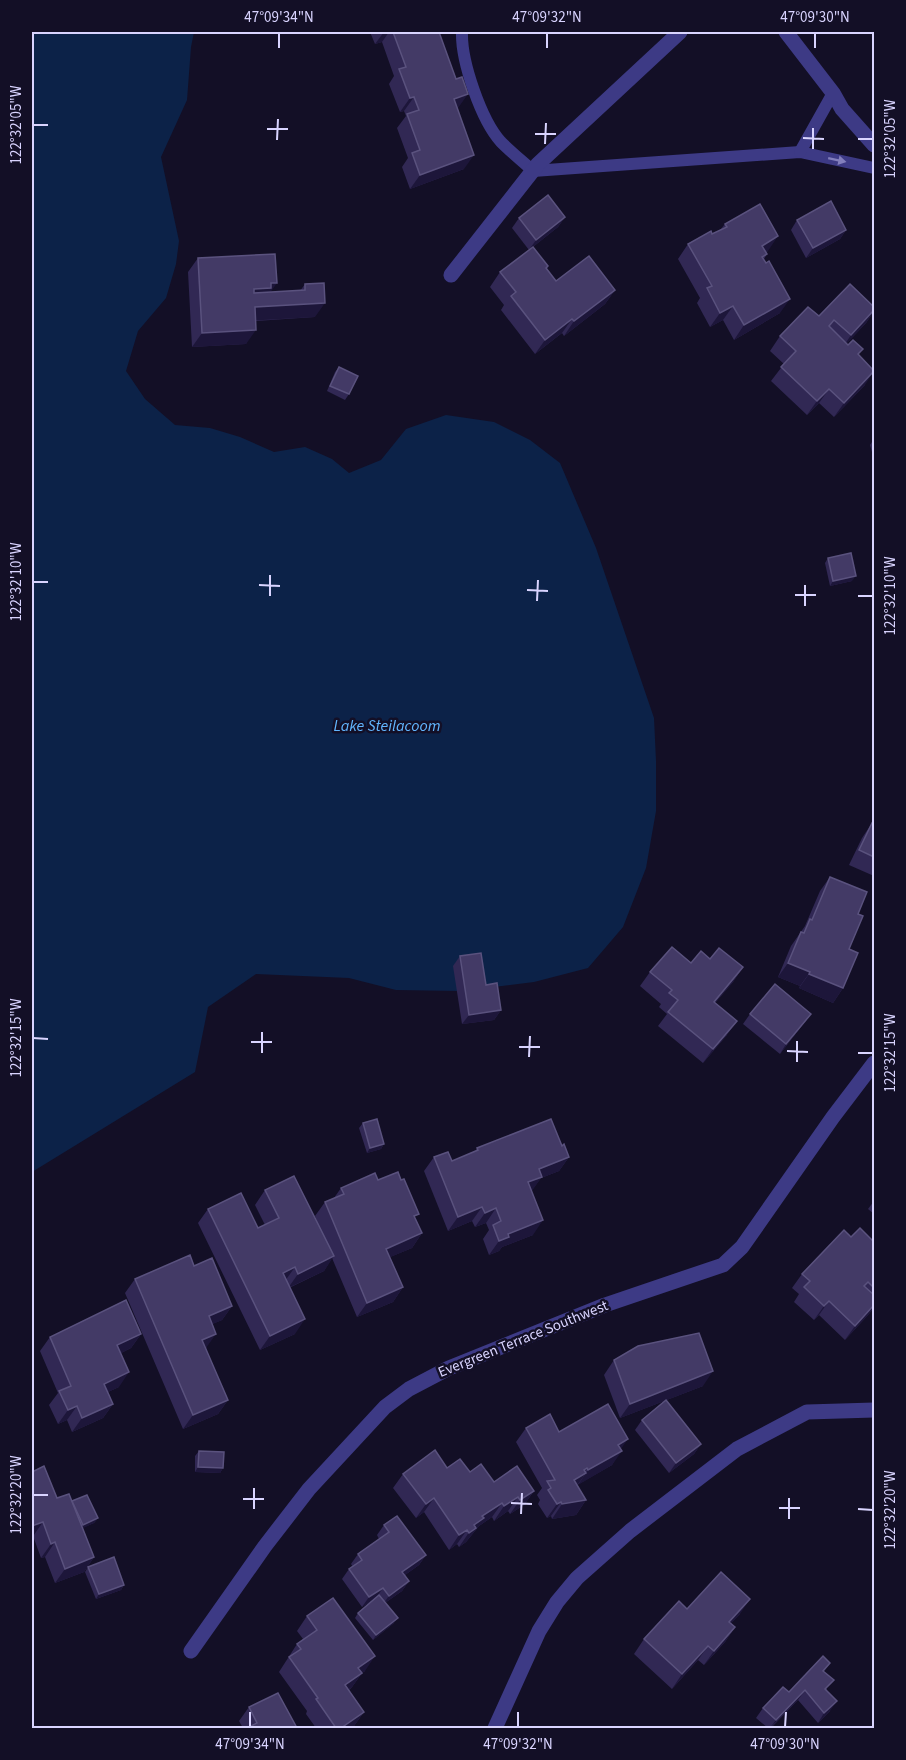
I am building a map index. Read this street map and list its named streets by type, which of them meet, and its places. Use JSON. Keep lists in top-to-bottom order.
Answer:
{
  "streets": {
    "street": ["Evergreen Terrace Southwest"]
  },
  "water": ["Lake Steilacoom"],
  "coordinates": [
    "47°09'34\"N",
    "47°09'32\"N",
    "47°09'30\"N",
    "122°32'05\"W",
    "122°32'10\"W",
    "122°32'15\"W",
    "122°32'20\"W"
  ]
}
